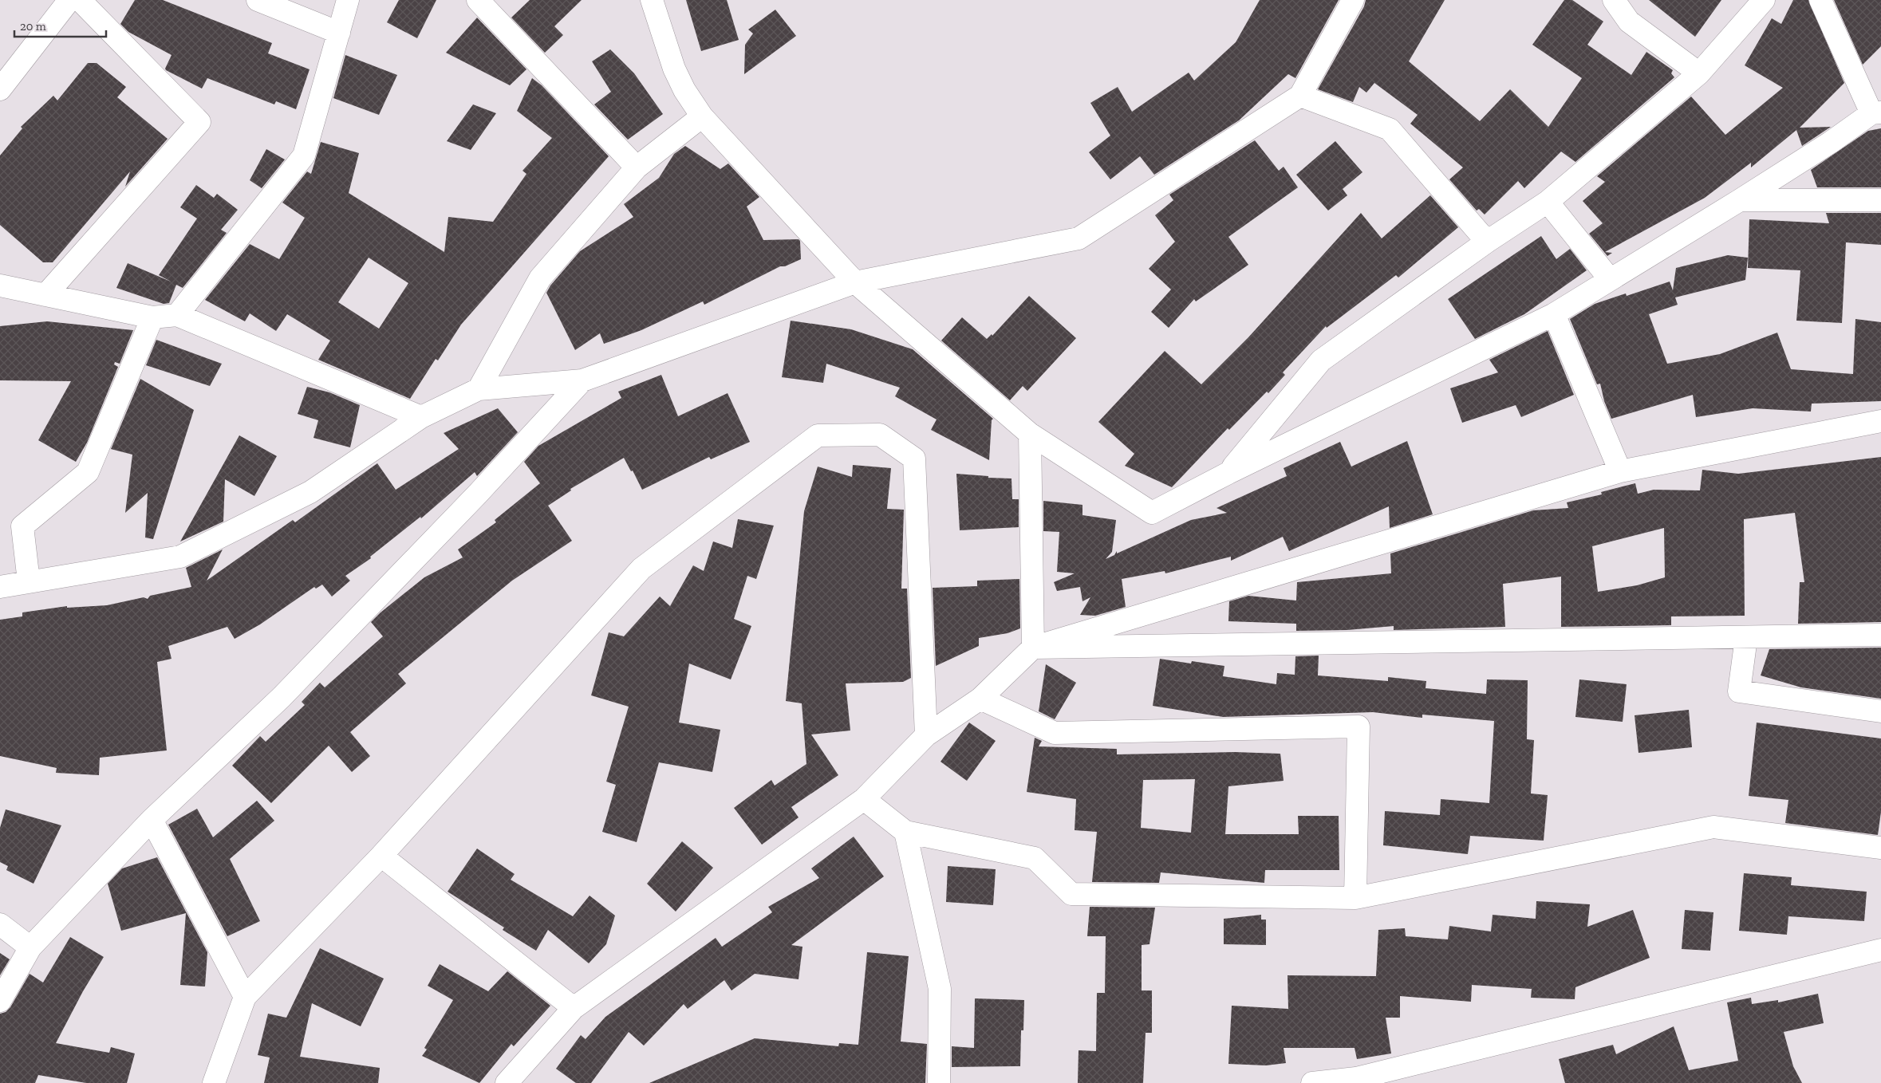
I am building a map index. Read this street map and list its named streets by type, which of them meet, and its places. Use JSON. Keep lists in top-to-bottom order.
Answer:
{
  "scale_bar": "20 m"
}
